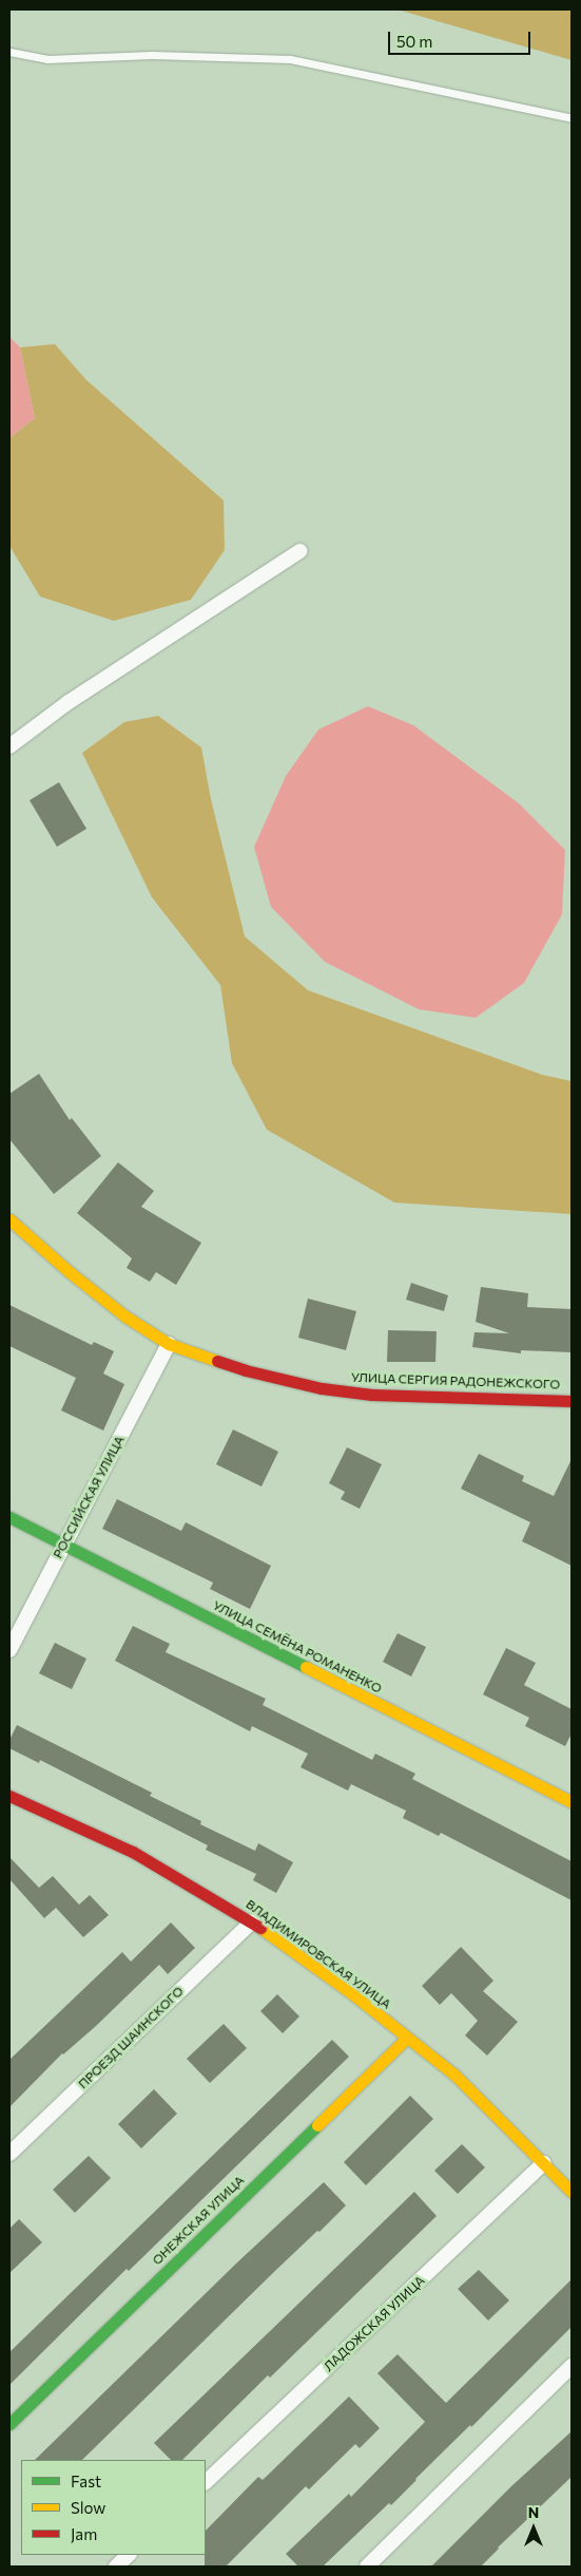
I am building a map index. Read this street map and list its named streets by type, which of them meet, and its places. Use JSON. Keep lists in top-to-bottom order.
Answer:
{
  "streets": {
    "street": [
      "УЛИЦА СЕРГИЯ РАДОНЕЖСКОГО",
      "РОССИЙСКАЯ УЛИЦА",
      "УЛИЦА СЕМЁНА РОМАНЕНКО",
      "ВЛАДИМИРОВСКАЯ УЛИЦА",
      "ПРОЕЗД ШАИНСКОГО",
      "ОНЕЖСКАЯ УЛИЦА",
      "ЛАДОЖСКАЯ УЛИЦА"
    ]
  },
  "crossings": [
    ["УЛИЦА СЕРГИЯ РАДОНЕЖСКОГО", "РОССИЙСКАЯ УЛИЦА"],
    ["РОССИЙСКАЯ УЛИЦА", "УЛИЦА СЕМЁНА РОМАНЕНКО"],
    ["ВЛАДИМИРОВСКАЯ УЛИЦА", "ПРОЕЗД ШАИНСКОГО"],
    ["ВЛАДИМИРОВСКАЯ УЛИЦА", "ОНЕЖСКАЯ УЛИЦА"],
    ["ВЛАДИМИРОВСКАЯ УЛИЦА", "ЛАДОЖСКАЯ УЛИЦА"]
  ],
  "legend": ["Fast", "Slow", "Jam"],
  "scale_bar": "50 m",
  "north": "top"
}
